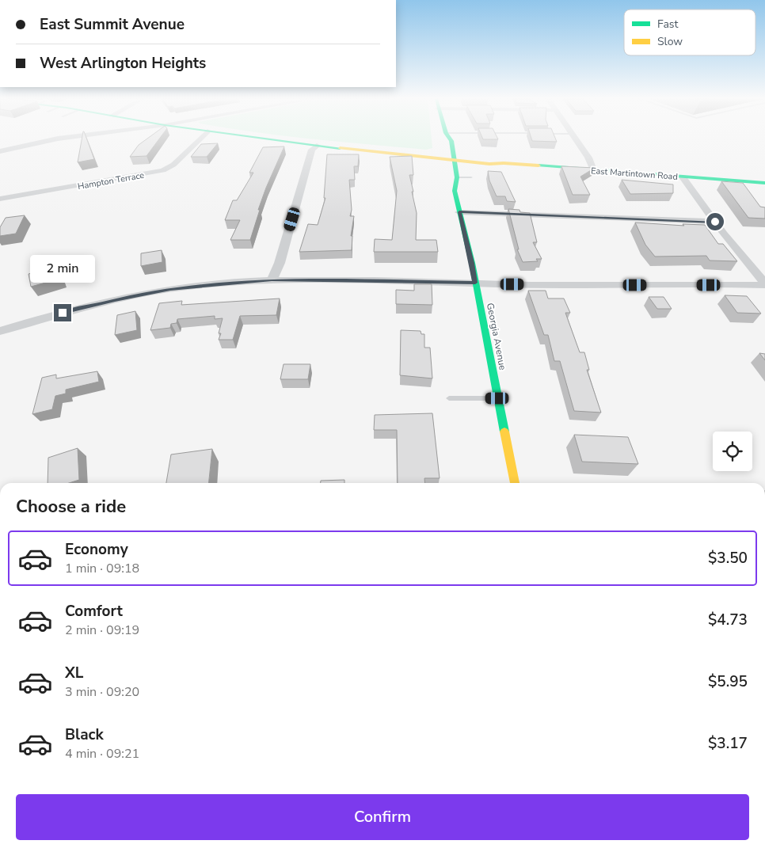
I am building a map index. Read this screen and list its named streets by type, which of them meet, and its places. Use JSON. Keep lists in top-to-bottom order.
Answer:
{
  "streets": {
    "main road": ["East Martintown Road", "Georgia Avenue"],
    "street": ["Hampton Terrace"]
  },
  "crossings": [
    ["East Martintown Road", "Georgia Avenue"]
  ],
  "legend": ["Fast", "Slow"],
  "page": {
    "banner": ["East Summit Avenue", "West Arlington Heights"],
    "bubble": "2 min",
    "heading": "Choose a ride",
    "list": [
      {
        "name": "Economy",
        "note": "1 min · 09:18",
        "value": "$3.50"
      },
      {
        "name": "Comfort",
        "note": "2 min · 09:19",
        "value": "$4.73"
      },
      {
        "name": "XL",
        "note": "3 min · 09:20",
        "value": "$5.95"
      },
      {
        "name": "Black",
        "note": "4 min · 09:21",
        "value": "$3.17"
      }
    ],
    "buttons": "Confirm"
  }
}
